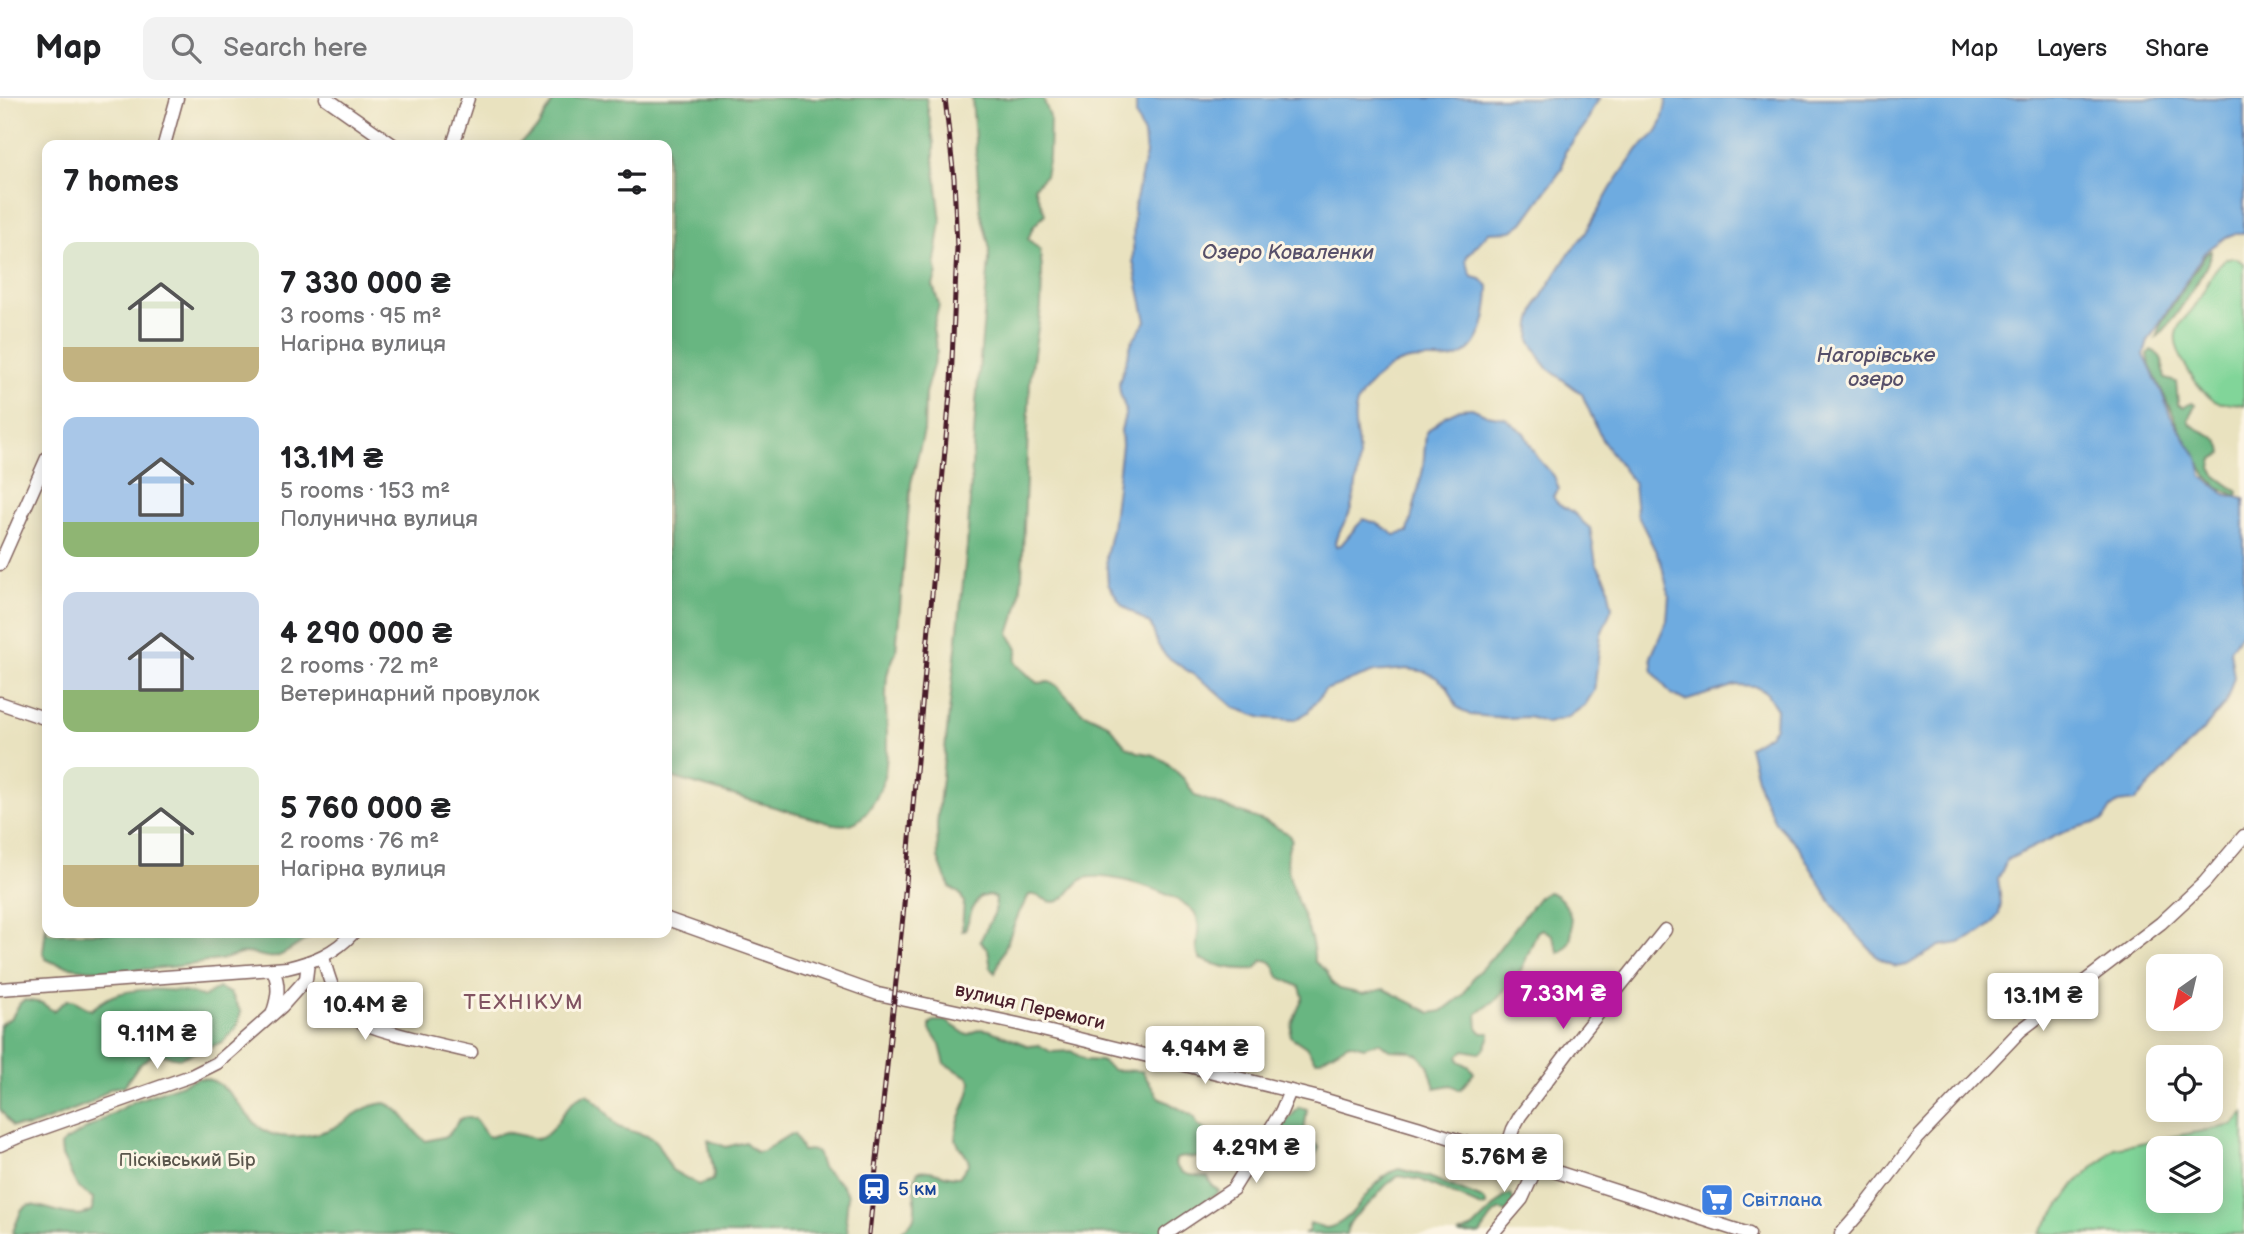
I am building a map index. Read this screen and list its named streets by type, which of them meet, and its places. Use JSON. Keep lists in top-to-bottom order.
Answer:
{
  "streets": {
    "street": ["вулиця Перемоги"]
  },
  "districts": ["ТЕХНІКУМ"],
  "water": ["Озеро Коваленки", "Нагорівське озеро"],
  "parks": ["Пісківський Бір"],
  "places": {
    "station": ["5 км"],
    "supermarket": ["Світлана"]
  },
  "north": "bottom left",
  "page": {
    "header": "Map",
    "search": "Search here",
    "nav": ["Map", "Layers", "Share"],
    "heading": "7 homes",
    "list": [
      {
        "name": "7 330 000 ₴",
        "note": "3 rooms · 95 m² · Нагірна вулиця"
      },
      {
        "name": "13.1M ₴",
        "note": "5 rooms · 153 m² · Полунична вулиця"
      },
      {
        "name": "4 290 000 ₴",
        "note": "2 rooms · 72 m² · Ветеринарний провулок"
      },
      {
        "name": "5 760 000 ₴",
        "note": "2 rooms · 76 m² · Нагірна вулиця"
      }
    ],
    "price": [
      "7.33M ₴",
      "13.1M ₴",
      "10.4M ₴",
      "9.11M ₴",
      "4.94M ₴",
      "4.29M ₴",
      "5.76M ₴"
    ]
  }
}
